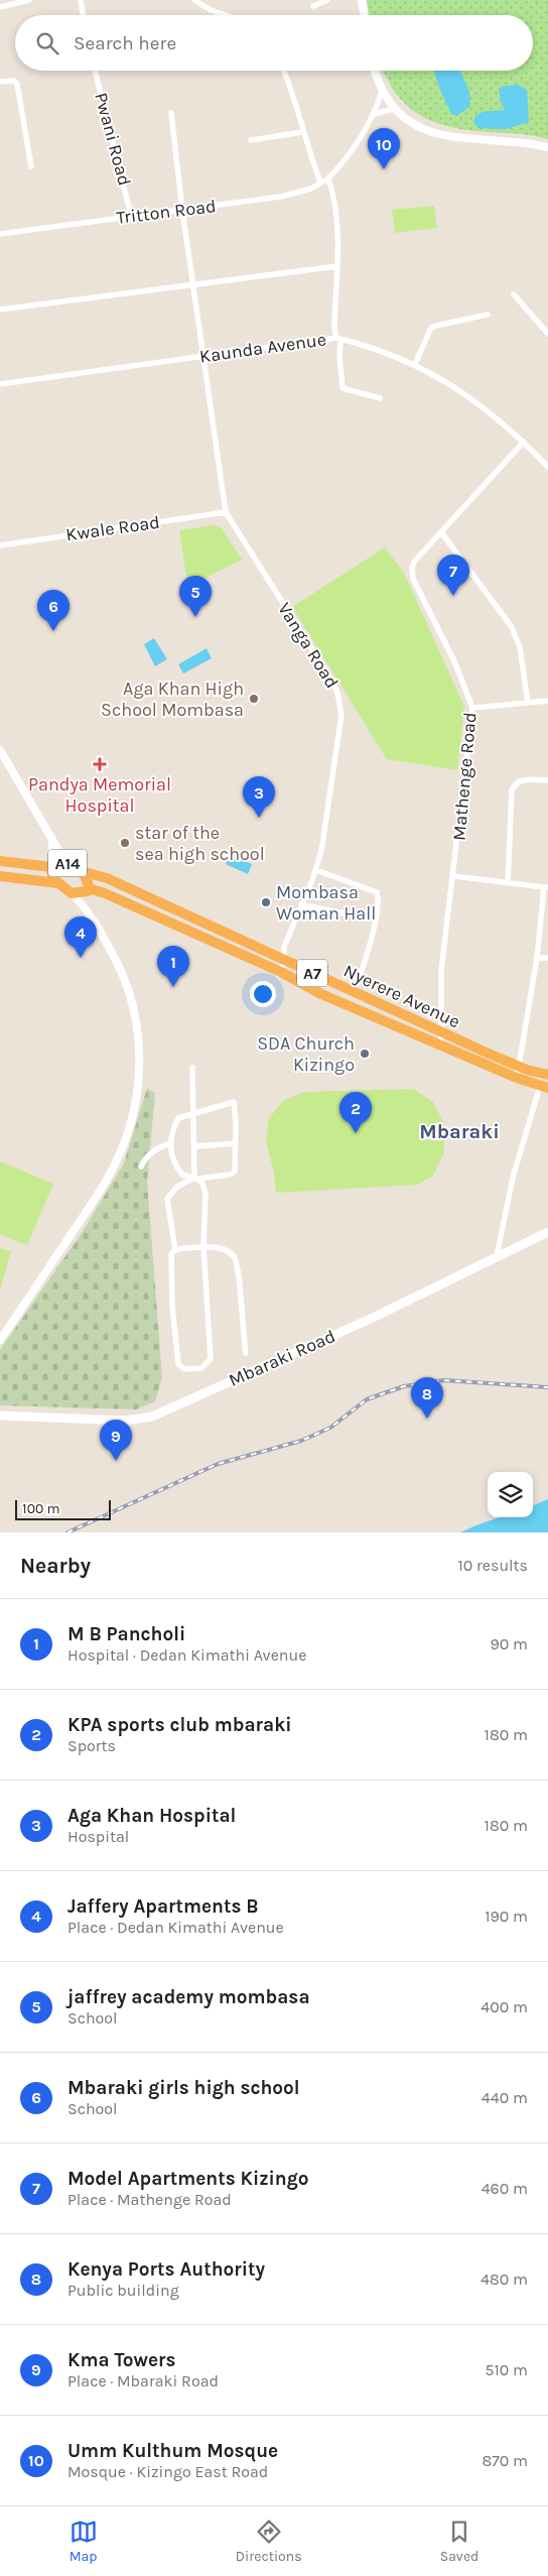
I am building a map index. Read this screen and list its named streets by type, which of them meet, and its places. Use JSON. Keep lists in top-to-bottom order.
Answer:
{
  "streets": {
    "highway": ["A14", "A7", "Nyerere Avenue"],
    "main road": ["Mbaraki Road"],
    "street": [
      "Pwani Road",
      "Tritton Road",
      "Kaunda Avenue",
      "Kwale Road",
      "Vanga Road",
      "Mathenge Road"
    ]
  },
  "crossings": [
    ["Pwani Road", "Tritton Road"],
    ["Tritton Road", "Vanga Road"],
    ["Kaunda Avenue", "Vanga Road"],
    ["Kaunda Avenue", "Mathenge Road"],
    ["Kwale Road", "Vanga Road"],
    ["Vanga Road", "Nyerere Avenue"],
    ["Mathenge Road", "Nyerere Avenue"],
    ["A14", "Nyerere Avenue"]
  ],
  "districts": ["Mbaraki"],
  "places": {
    "other": [
      "Aga Khan High School Mombasa",
      "star of the sea high school",
      "Mombasa Woman Hall",
      "SDA Church Kizingo"
    ],
    "health": ["Pandya Memorial Hospital"]
  },
  "scale_bar": "100 m",
  "page": {
    "search": "Search here",
    "pins": [
      "10",
      "7",
      "5",
      "6",
      "3",
      "4",
      "1",
      "2",
      "8",
      "9"
    ],
    "scale": "100 m",
    "heading": ["Nearby", "10 results"],
    "list": [
      {
        "mark": "1",
        "name": "M B Pancholi",
        "note": "Hospital · Dedan Kimathi Avenue",
        "value": "90 m"
      },
      {
        "mark": "2",
        "name": "KPA sports club mbaraki",
        "note": "Sports",
        "value": "180 m"
      },
      {
        "mark": "3",
        "name": "Aga Khan Hospital",
        "note": "Hospital",
        "value": "180 m"
      },
      {
        "mark": "4",
        "name": "Jaffery Apartments B",
        "note": "Place · Dedan Kimathi Avenue",
        "value": "190 m"
      },
      {
        "mark": "5",
        "name": "jaffrey academy mombasa",
        "note": "School",
        "value": "400 m"
      },
      {
        "mark": "6",
        "name": "Mbaraki girls high school",
        "note": "School",
        "value": "440 m"
      },
      {
        "mark": "7",
        "name": "Model Apartments Kizingo",
        "note": "Place · Mathenge Road",
        "value": "460 m"
      },
      {
        "mark": "8",
        "name": "Kenya Ports Authority",
        "note": "Public building",
        "value": "480 m"
      },
      {
        "mark": "9",
        "name": "Kma Towers",
        "note": "Place · Mbaraki Road",
        "value": "510 m"
      },
      {
        "mark": "10",
        "name": "Umm Kulthum Mosque",
        "note": "Mosque · Kizingo East Road",
        "value": "870 m"
      }
    ],
    "nav": ["Map", "Directions", "Saved"]
  }
}
